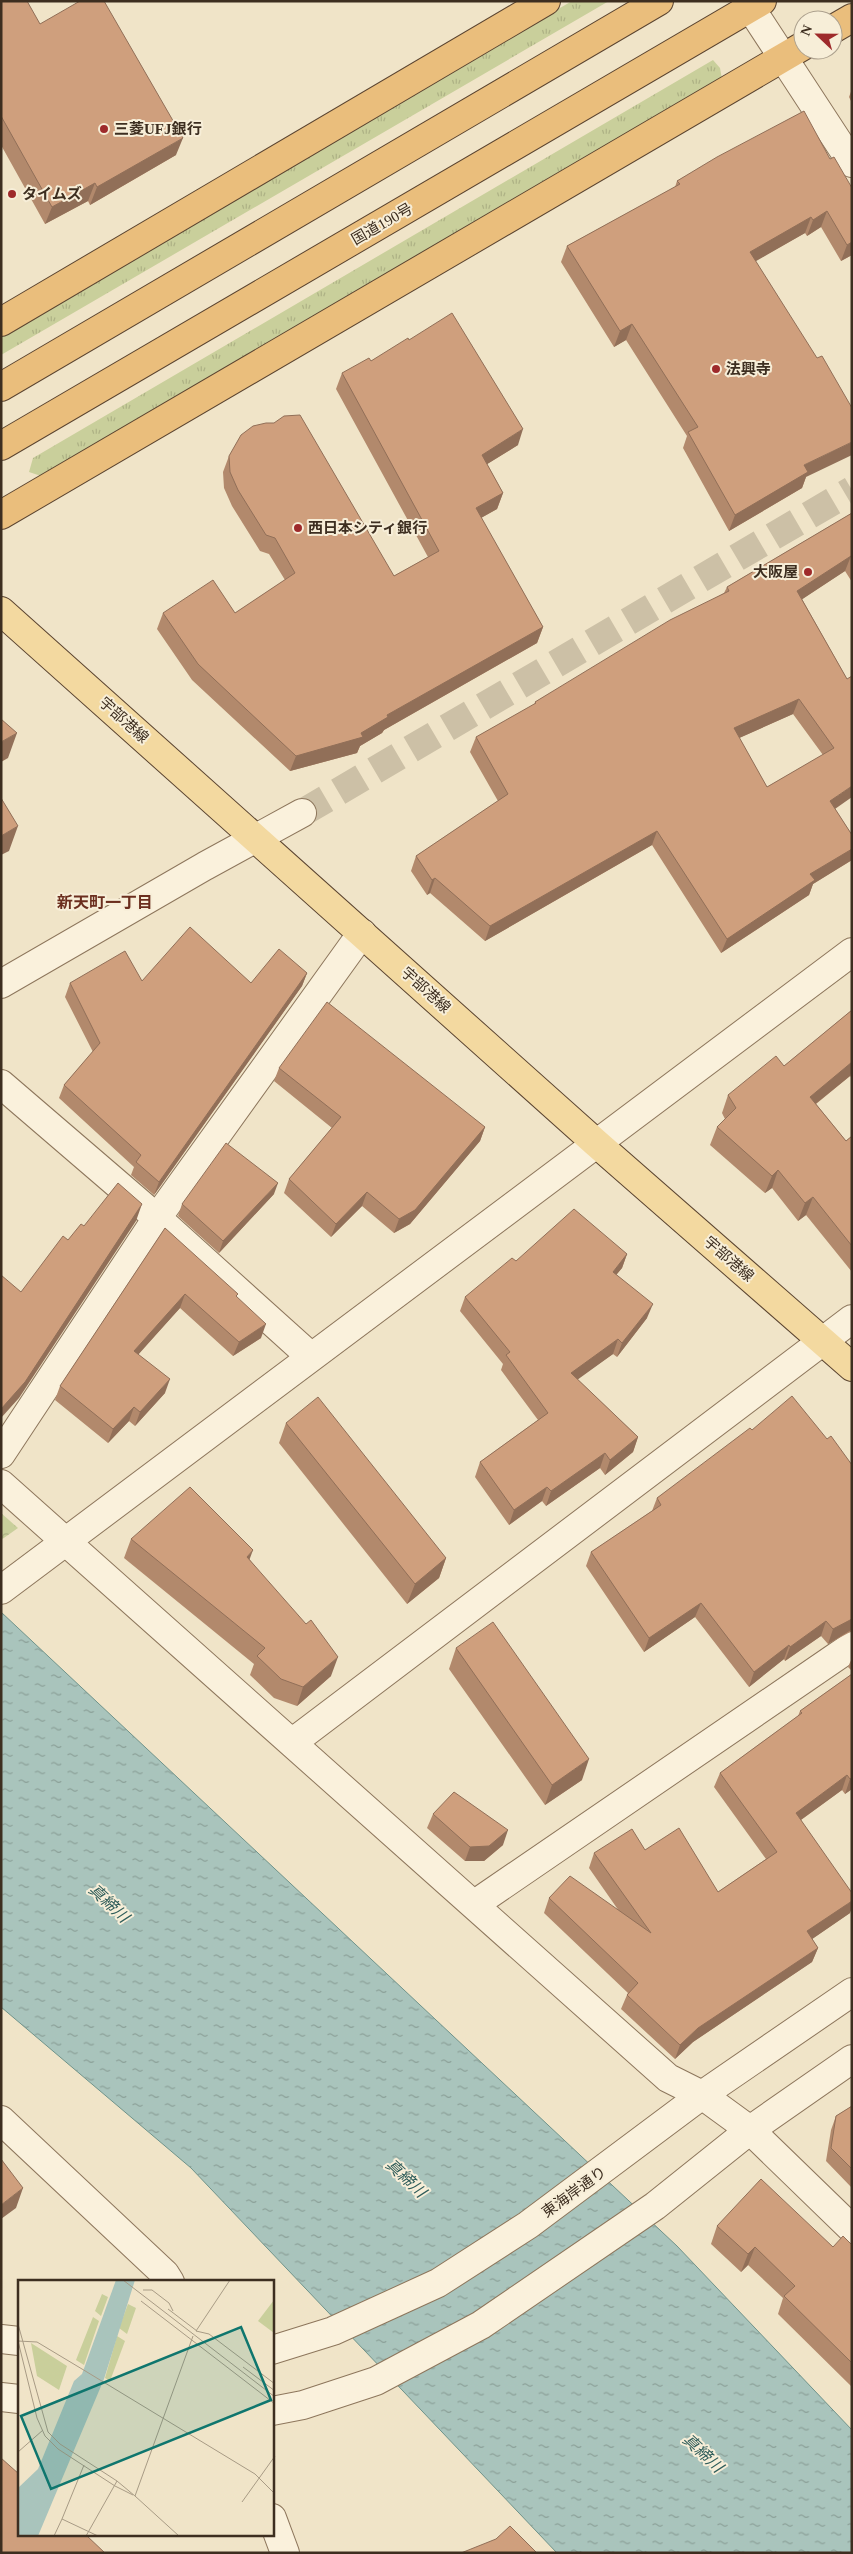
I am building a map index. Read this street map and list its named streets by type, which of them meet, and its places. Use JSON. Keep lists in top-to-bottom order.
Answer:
{
  "streets": {
    "highway": ["国道190号"],
    "main road": ["宇部港線"],
    "street": ["東海岸通り"]
  },
  "districts": ["新天町一丁目"],
  "water": ["真締川"],
  "places": [
    "三菱UFJ銀行",
    "タイムズ",
    "法興寺",
    "西日本シティ銀行",
    "大阪屋"
  ],
  "north": "left"
}
